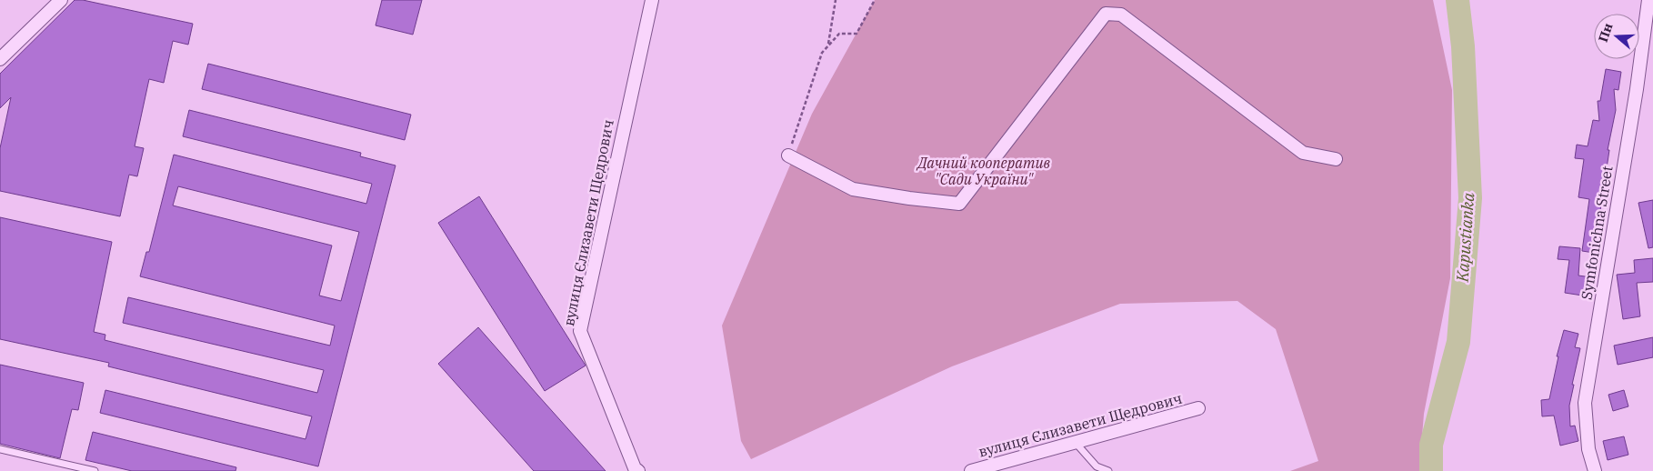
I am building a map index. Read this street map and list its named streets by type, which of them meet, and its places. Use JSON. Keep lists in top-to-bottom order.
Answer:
{
  "streets": {
    "street": ["вулиця Єлизавети Щедрович", "Symfonichna Street"]
  },
  "water": ["Kapustianka"],
  "parks": ["Дачний кооператив \"Сади України\""],
  "north": "left"
}
